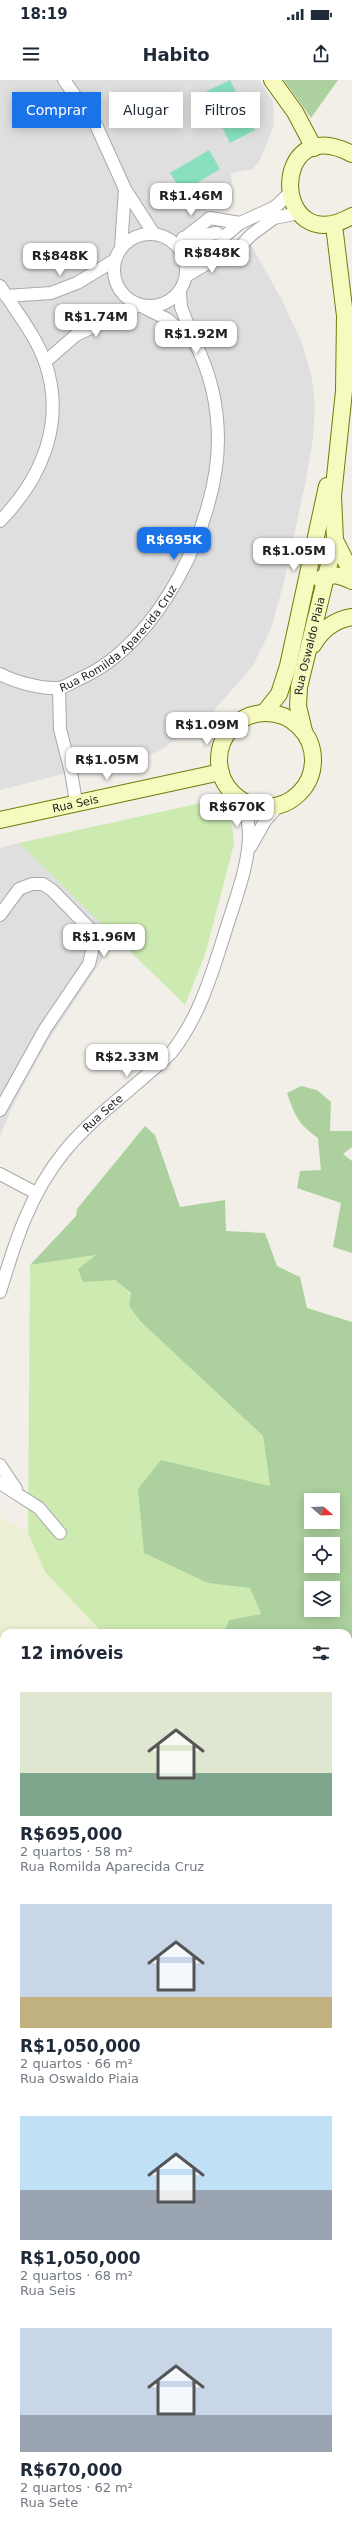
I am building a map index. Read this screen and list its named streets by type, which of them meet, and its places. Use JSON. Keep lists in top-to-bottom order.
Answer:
{
  "streets": {
    "street": [
      "Rua Romilda Aparecida Cruz",
      "Rua Oswaldo Piaia",
      "Rua Seis",
      "Rua Sete"
    ]
  },
  "crossings": [
    ["Rua Oswaldo Piaia", "Rua Seis"],
    ["Rua Oswaldo Piaia", "Rua Sete"],
    ["Rua Seis", "Rua Sete"]
  ],
  "north": "right",
  "page": {
    "status": "18:19",
    "header": "Habito",
    "chip": ["Comprar", "Alugar", "Filtros"],
    "price": [
      "R$1.46M",
      "R$848K",
      "R$848K",
      "R$1.74M",
      "R$1.92M",
      "R$695K",
      "R$1.05M",
      "R$1.09M",
      "R$1.05M",
      "R$670K",
      "R$1.96M",
      "R$2.33M"
    ],
    "heading": "12 imóveis",
    "list": [
      {
        "name": "R$695,000",
        "note": "2 quartos · 58 m² · Rua Romilda Aparecida Cruz"
      },
      {
        "name": "R$1,050,000",
        "note": "2 quartos · 66 m² · Rua Oswaldo Piaia"
      },
      {
        "name": "R$1,050,000",
        "note": "2 quartos · 68 m² · Rua Seis"
      },
      {
        "name": "R$670,000",
        "note": "2 quartos · 62 m² · Rua Sete"
      }
    ]
  }
}
